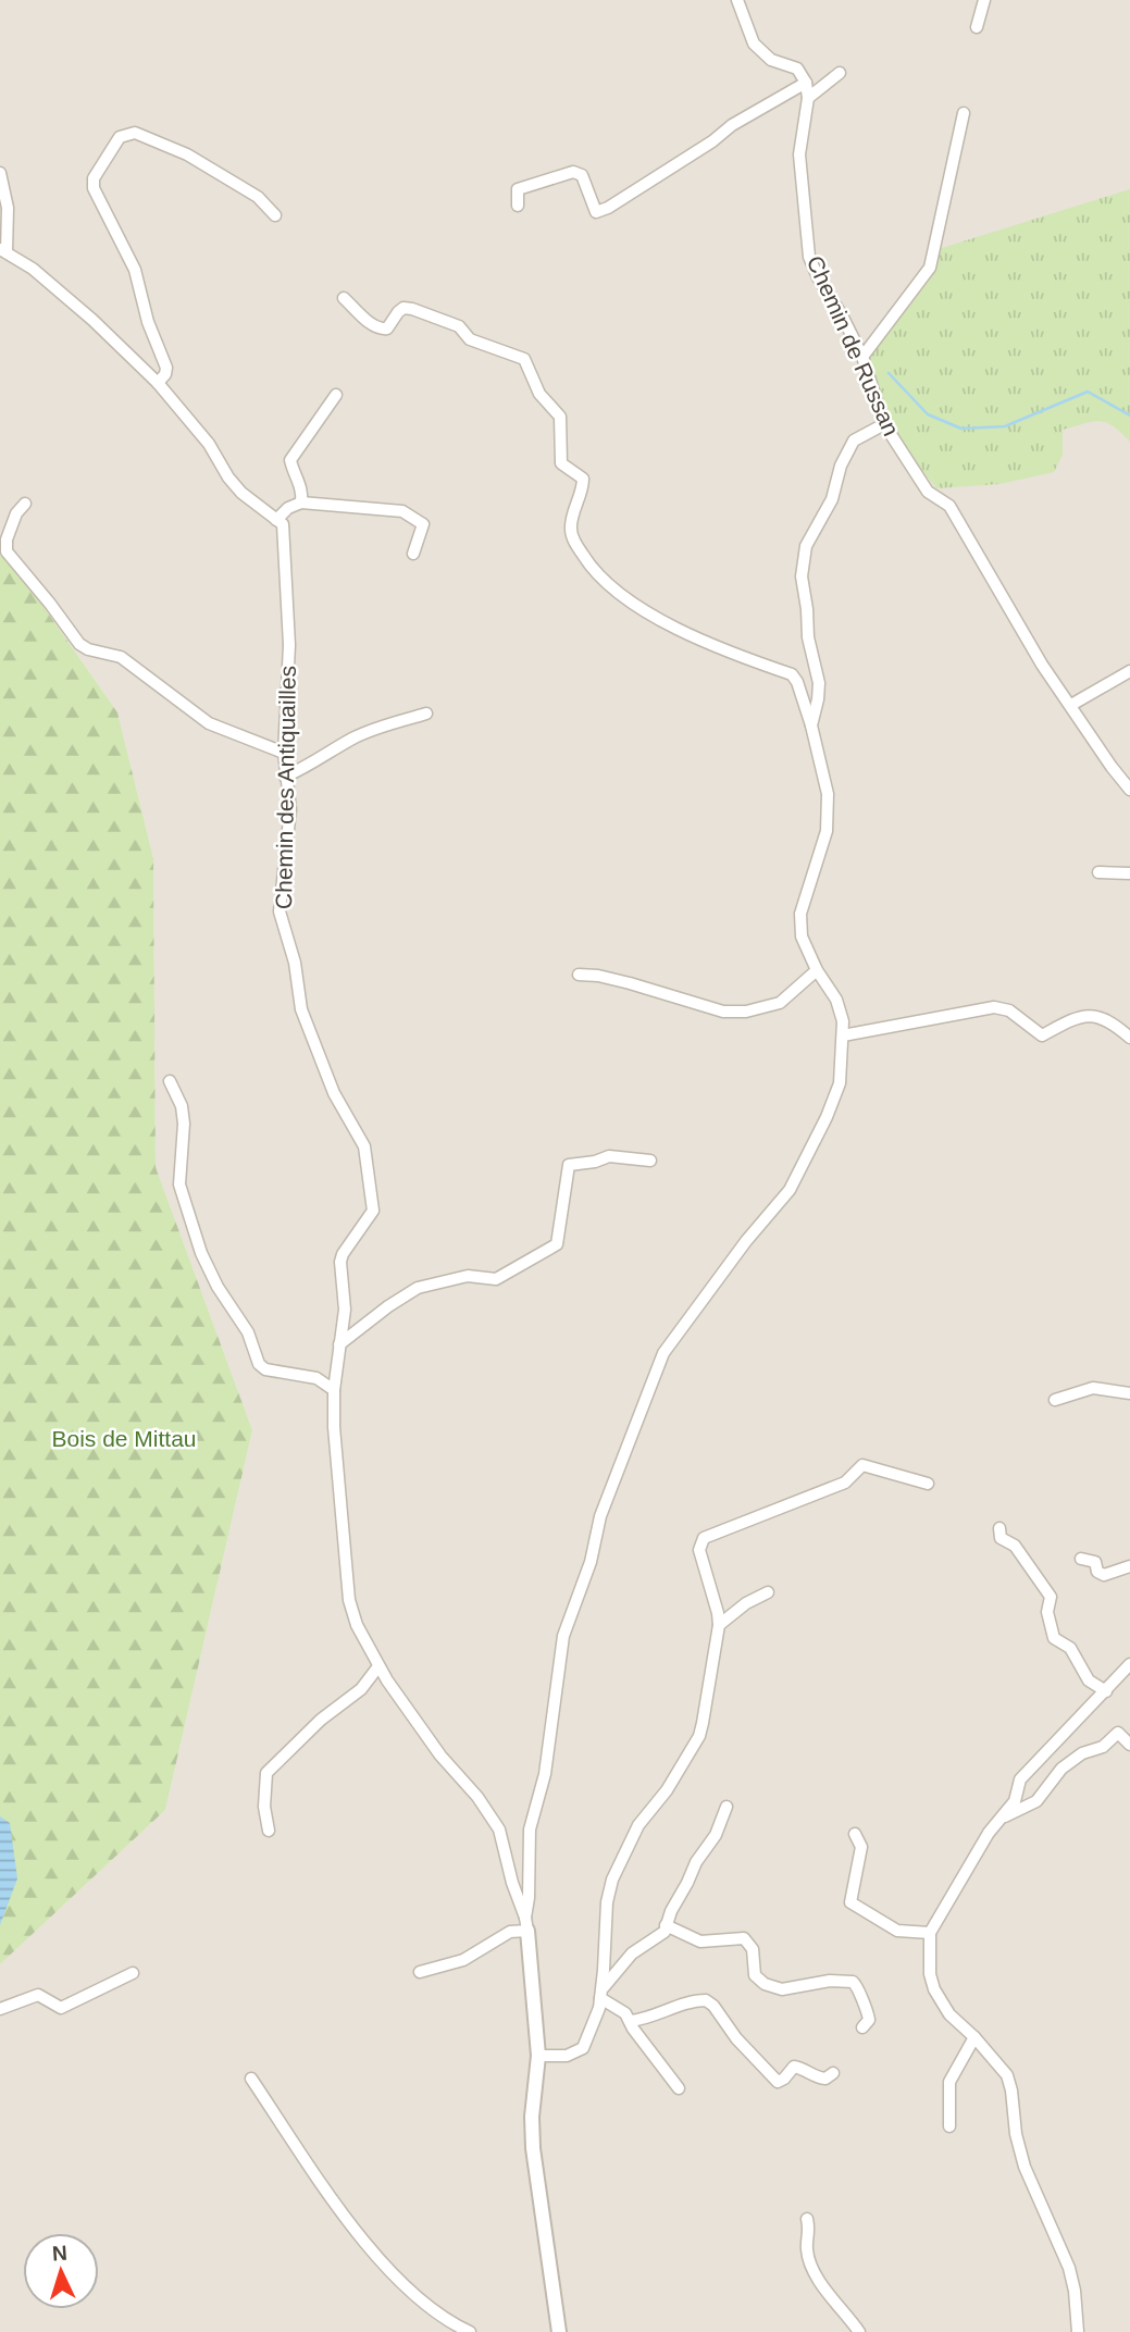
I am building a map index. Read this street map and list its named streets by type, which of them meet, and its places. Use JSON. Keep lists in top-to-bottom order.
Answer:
{
  "streets": {
    "street": ["Chemin de Russan", "Chemin des Antiquailles"]
  },
  "parks": ["Bois de Mittau"],
  "north": "top"
}
